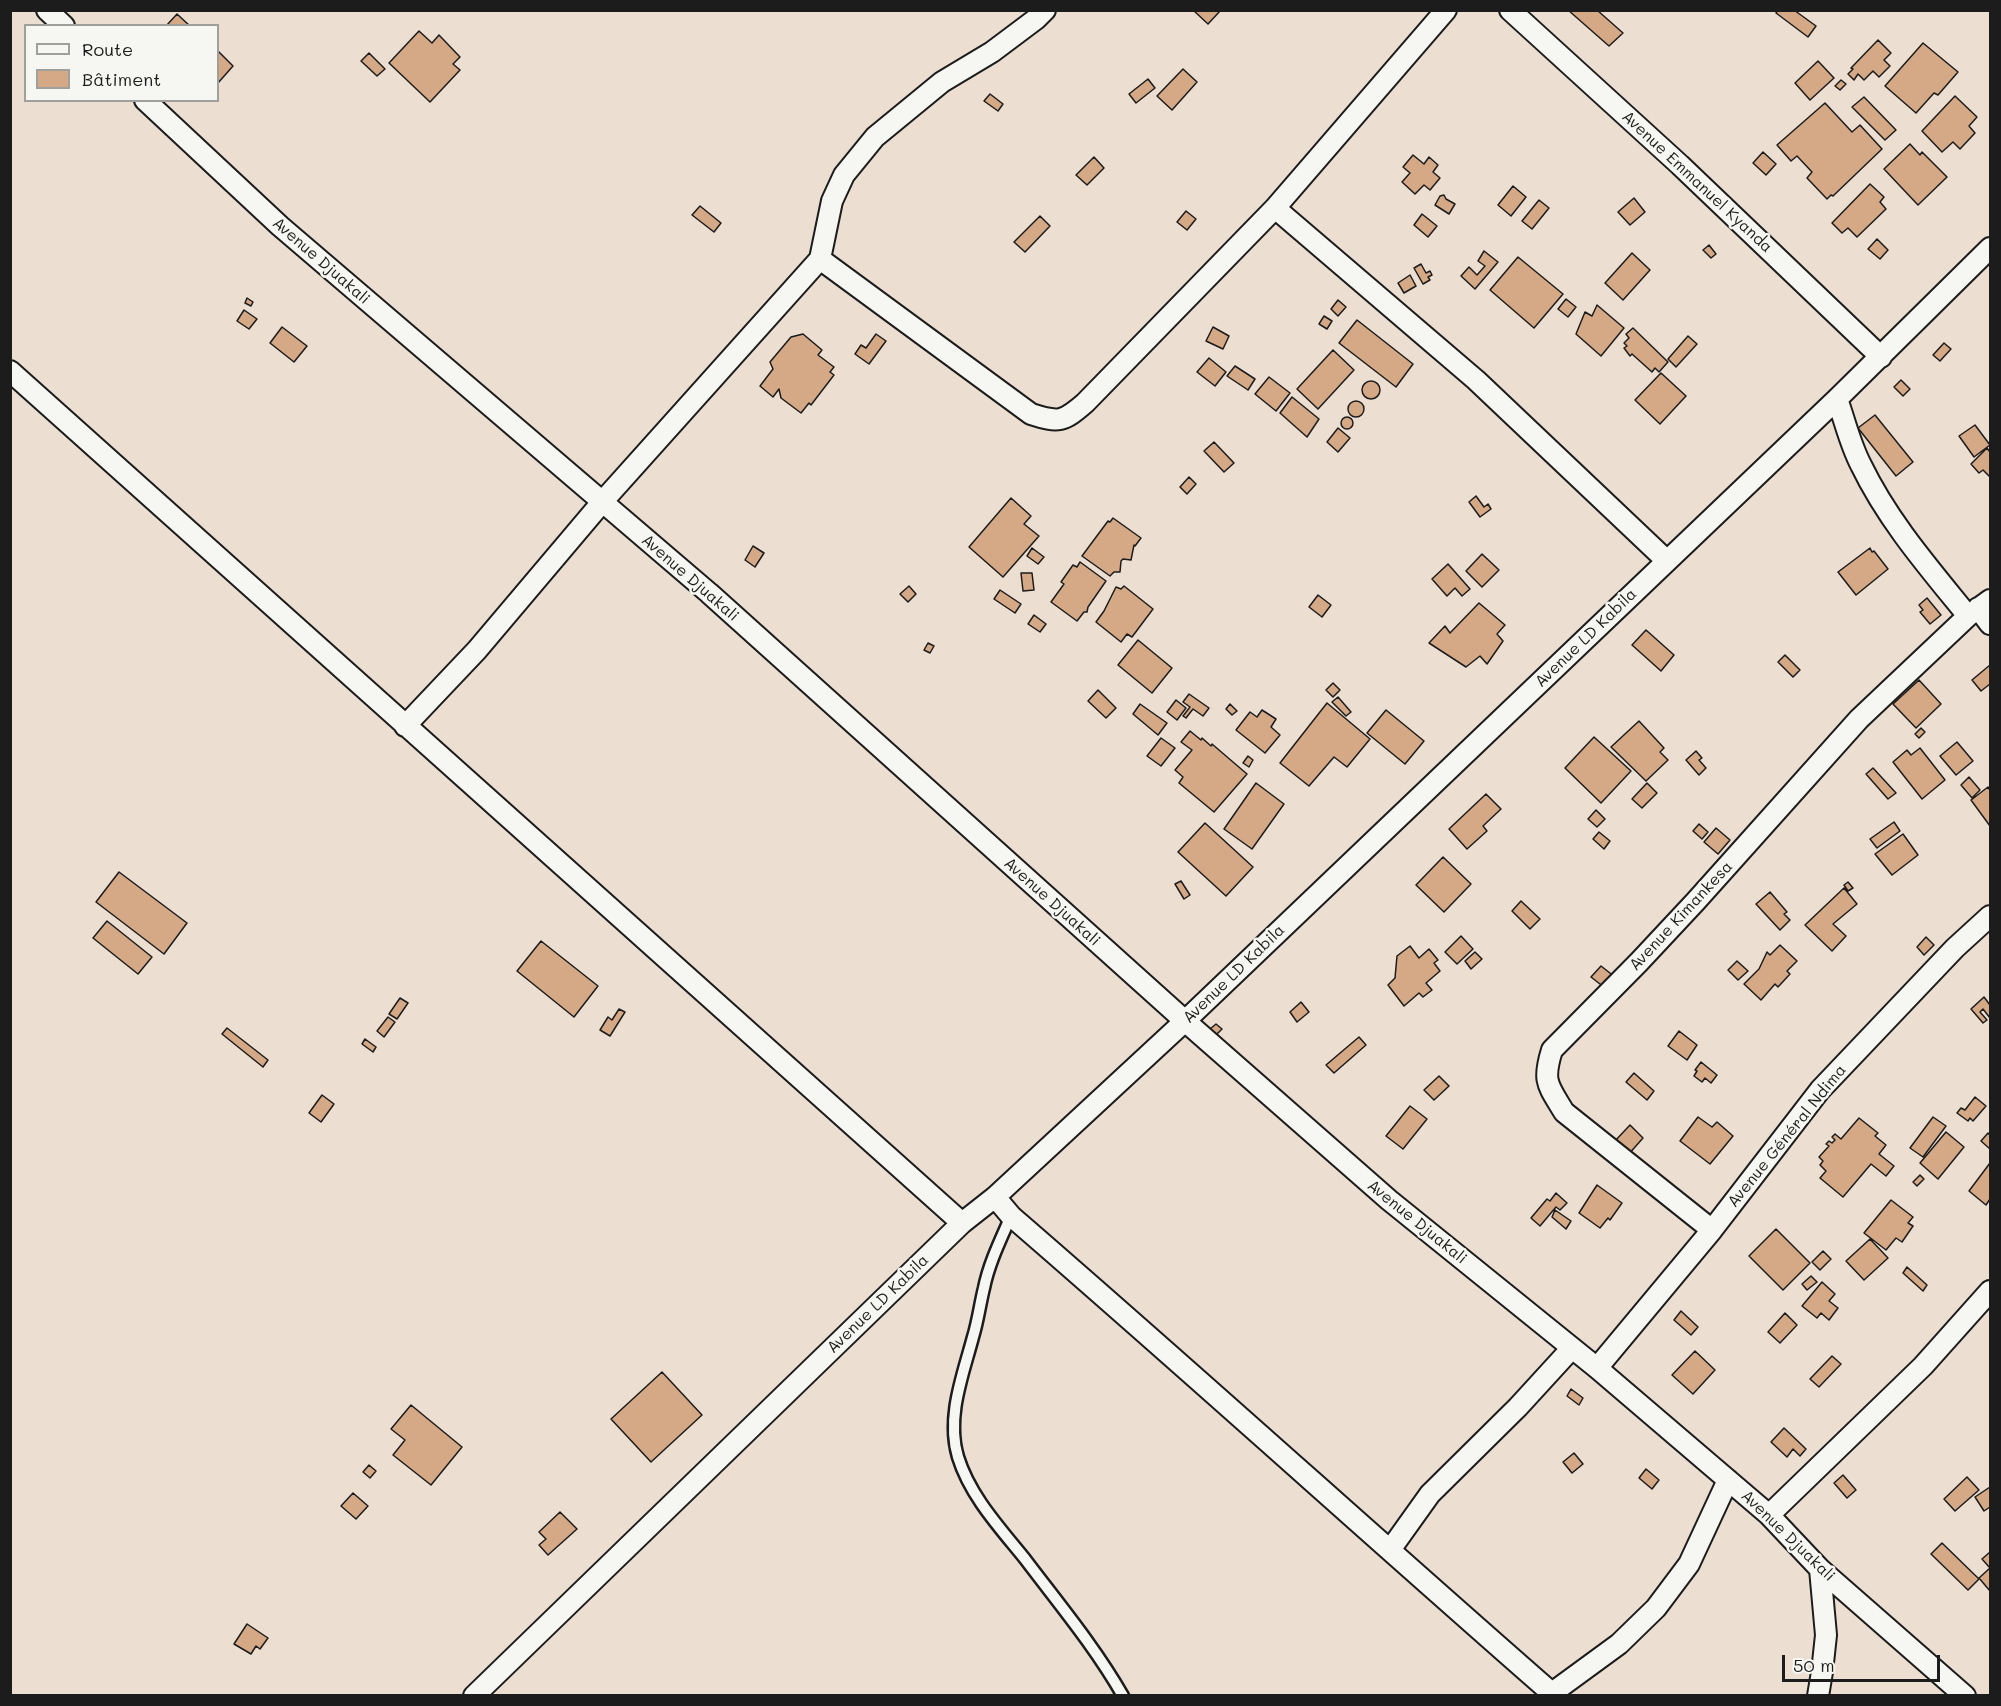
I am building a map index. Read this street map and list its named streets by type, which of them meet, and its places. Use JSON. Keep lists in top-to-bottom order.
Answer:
{
  "streets": {
    "street": [
      "Avenue Emmanuel Kyanda",
      "Avenue Djuakali",
      "Avenue LD Kabila",
      "Avenue Kimankesa",
      "Avenue Général Ndima"
    ]
  },
  "crossings": [
    ["Avenue Emmanuel Kyanda", "Avenue LD Kabila"],
    ["Avenue Djuakali", "Avenue LD Kabila"],
    ["Avenue Djuakali", "Avenue Général Ndima"],
    ["Avenue Kimankesa", "Avenue Général Ndima"]
  ],
  "legend": ["Route", "Bâtiment"],
  "scale_bar": "50 m"
}
